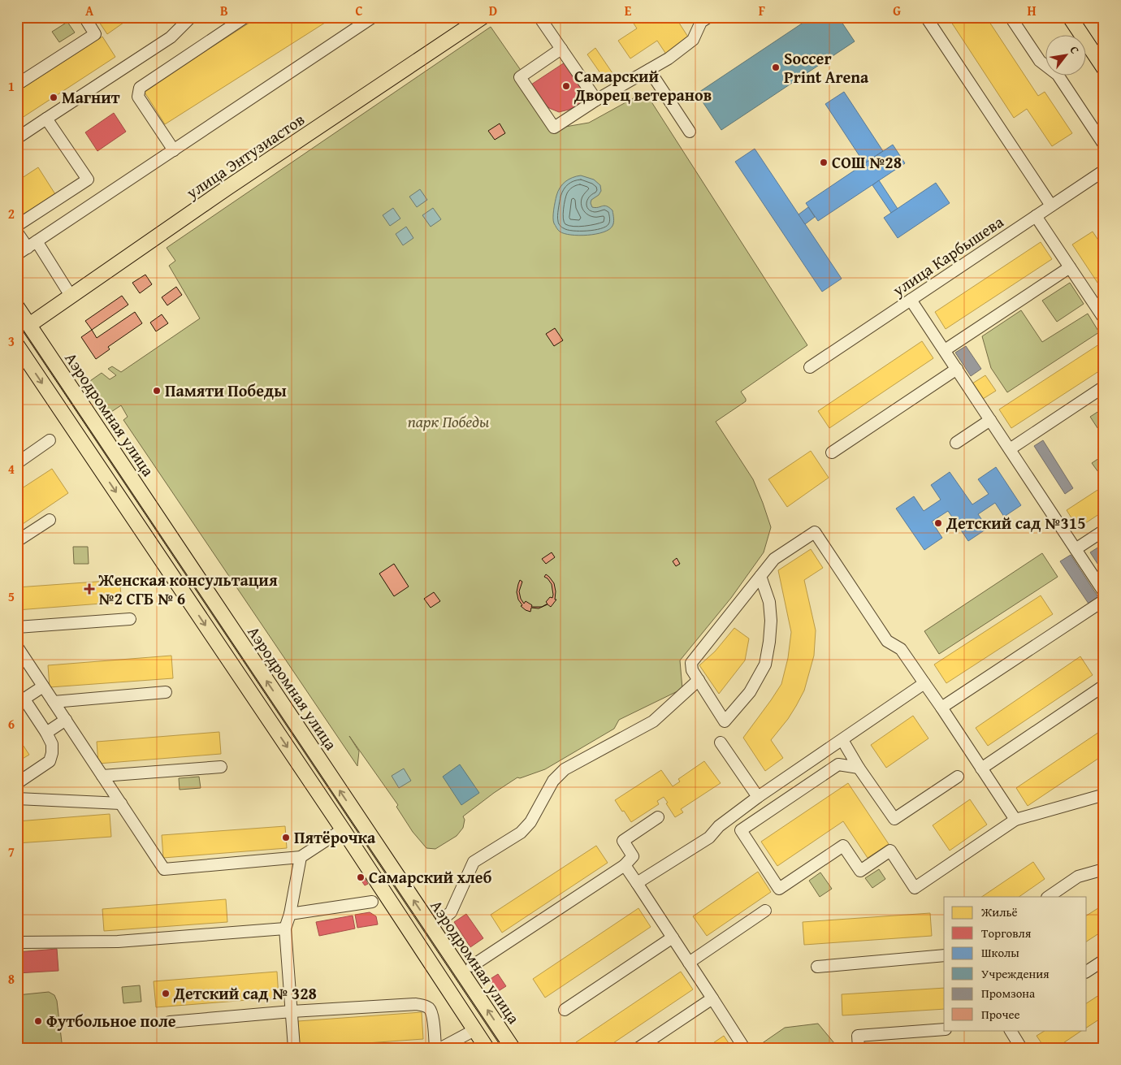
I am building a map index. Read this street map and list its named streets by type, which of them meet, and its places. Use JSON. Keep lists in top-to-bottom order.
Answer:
{
  "streets": {
    "main road": ["улица Энтузиастов", "Аэродромная улица"],
    "street": ["улица Карбышева"]
  },
  "crossings": [
    ["улица Энтузиастов", "Аэродромная улица"]
  ],
  "parks": ["парк Победы"],
  "places": {
    "other": [
      "Soccer Print Arena",
      "Самарский Дворец ветеранов",
      "Магнит",
      "СОШ №28",
      "Памяти Победы",
      "Детский сад №315",
      "Пятёрочка",
      "Самарский хлеб",
      "Детский сад № 328",
      "Футбольное поле"
    ],
    "health": ["Женская консультация №2 СГБ № 6"]
  },
  "legend": [
    "Жильё",
    "Торговля",
    "Школы",
    "Учреждения",
    "Промзона",
    "Прочее"
  ],
  "north": "top right",
  "grid": {
    "columns": [
      "A",
      "B",
      "C",
      "D",
      "E",
      "F",
      "G",
      "H"
    ],
    "rows": [
      "1",
      "2",
      "3",
      "4",
      "5",
      "6",
      "7",
      "8"
    ]
  }
}
